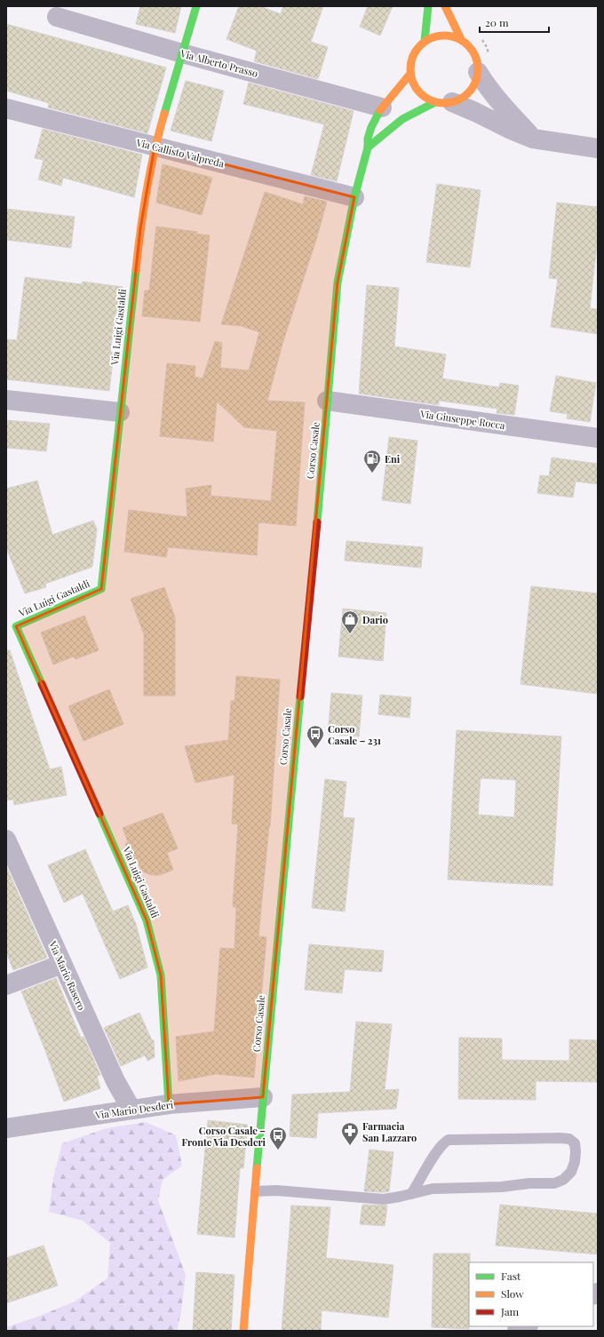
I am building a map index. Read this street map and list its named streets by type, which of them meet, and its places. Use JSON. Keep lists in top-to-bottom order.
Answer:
{
  "streets": {
    "street": [
      "Via Alberto Prasso",
      "Via Callisto Valpreda",
      "Via Luigi Gastaldi",
      "Via Giuseppe Rocca",
      "Corso Casale",
      "Via Mario Rasero",
      "Via Mario Desderi"
    ]
  },
  "crossings": [
    ["Via Alberto Prasso", "Via Luigi Gastaldi"],
    ["Via Alberto Prasso", "Corso Casale"],
    ["Via Callisto Valpreda", "Via Luigi Gastaldi"],
    ["Via Callisto Valpreda", "Corso Casale"],
    ["Via Luigi Gastaldi", "Via Mario Desderi"],
    ["Via Giuseppe Rocca", "Corso Casale"],
    ["Corso Casale", "Via Mario Desderi"],
    ["Via Mario Rasero", "Via Mario Desderi"]
  ],
  "places": {
    "fuel station": ["Eni"],
    "shop": ["Dario"],
    "bus stop": ["Corso Casale – 231", "Corso Casale – Fronte Via Desderi"],
    "pharmacy": ["Farmacia San Lazzaro"]
  },
  "legend": ["Fast", "Slow", "Jam"],
  "scale_bar": "20 m"
}
